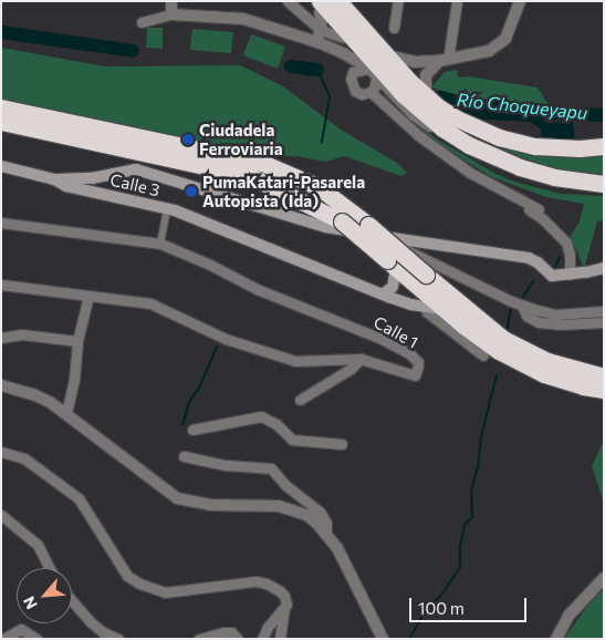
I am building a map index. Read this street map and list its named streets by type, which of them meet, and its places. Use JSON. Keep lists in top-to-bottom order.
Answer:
{
  "streets": {
    "main road": ["Calle 3"],
    "street": ["Calle 1"]
  },
  "water": ["Río Choqueyapu"],
  "places": ["Ciudadela Ferroviaria", "PumaKatari-Pasarela Autopista (Ida)"],
  "scale_bar": "100 m",
  "north": "bottom left"
}
